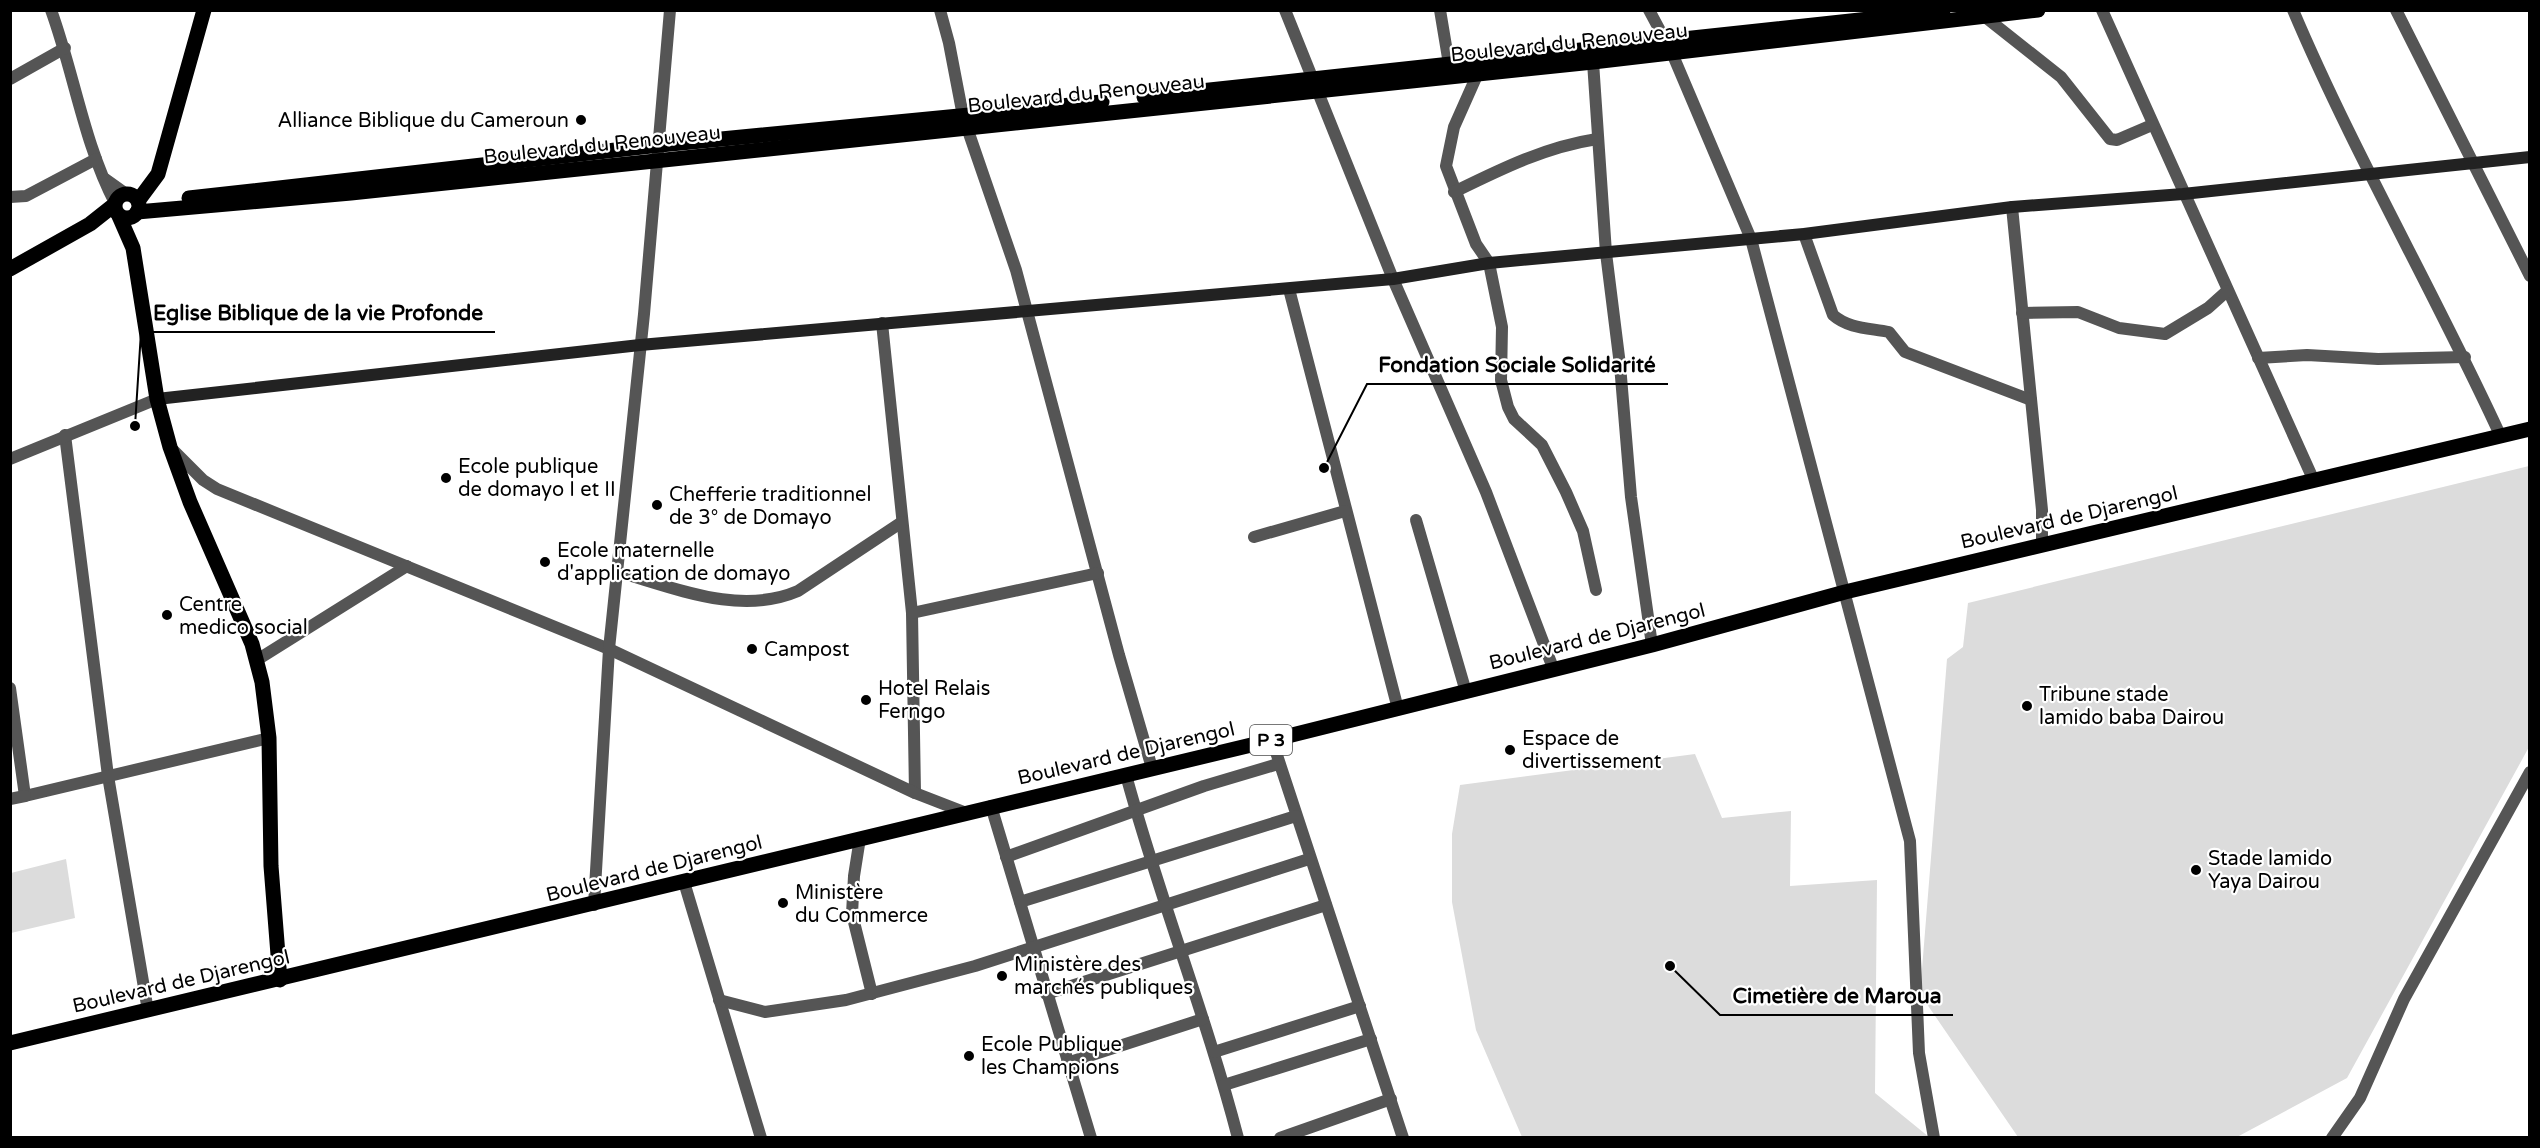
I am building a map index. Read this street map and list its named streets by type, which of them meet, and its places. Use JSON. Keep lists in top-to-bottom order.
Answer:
{
  "streets": {
    "main road": ["Boulevard du Renouveau", "Boulevard de Djarengol", "P 3"]
  },
  "places": [
    "Alliance Biblique du Cameroun",
    "Eglise Biblique de la vie Profonde",
    "Fondation Sociale Solidarité",
    "Ecole publique de domayo I et II",
    "Chefferie traditionnel de 3° de Domayo",
    "Ecole maternelle d'application de domayo",
    "Centre medico social",
    "Campost",
    "Hotel Relais Ferngo",
    "Tribune stade lamido baba Dairou",
    "Espace de divertissement",
    "Stade lamido Yaya Dairou",
    "Ministère du Commerce",
    "Cimetière de Maroua",
    "Ministère des marchés publiques",
    "Ecole Publique les Champions"
  ]
}
